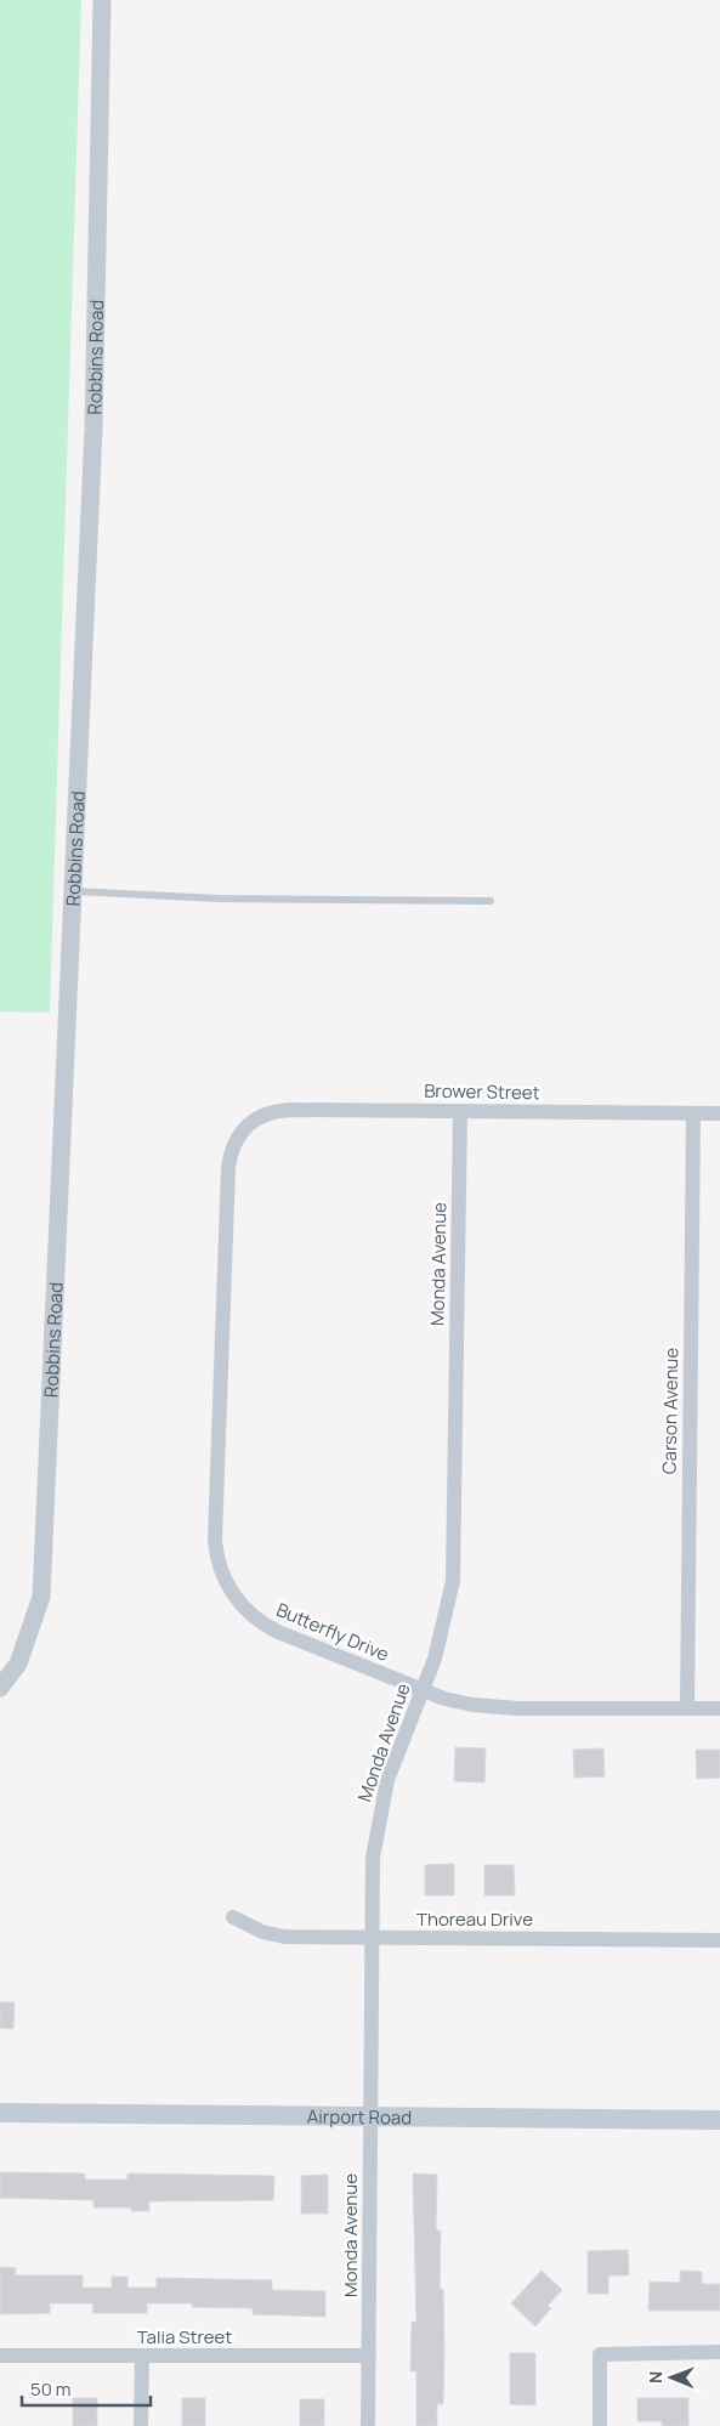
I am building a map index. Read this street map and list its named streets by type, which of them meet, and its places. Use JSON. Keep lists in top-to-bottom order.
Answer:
{
  "streets": {
    "main road": ["Airport Road"],
    "street": [
      "Robbins Road",
      "Brower Street",
      "Monda Avenue",
      "Carson Avenue",
      "Butterfly Drive",
      "Thoreau Drive",
      "Talia Street"
    ]
  },
  "crossings": [
    ["Brower Street", "Monda Avenue"],
    ["Brower Street", "Carson Avenue"],
    ["Brower Street", "Butterfly Drive"],
    ["Monda Avenue", "Butterfly Drive"],
    ["Monda Avenue", "Thoreau Drive"],
    ["Monda Avenue", "Airport Road"],
    ["Monda Avenue", "Talia Street"],
    ["Carson Avenue", "Butterfly Drive"]
  ],
  "scale_bar": "50 m",
  "north": "left"
}
